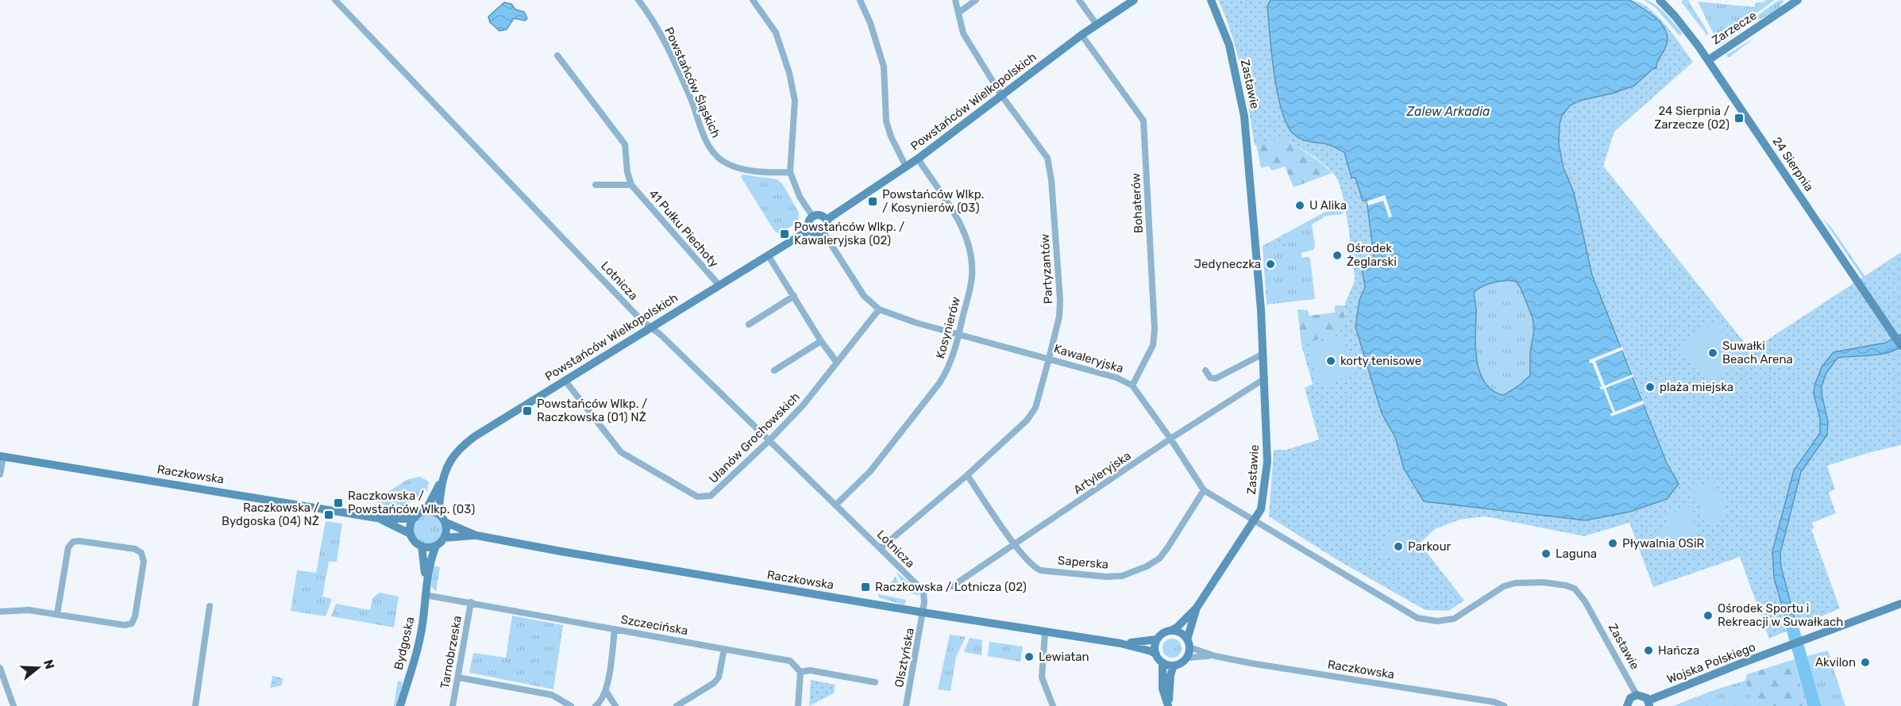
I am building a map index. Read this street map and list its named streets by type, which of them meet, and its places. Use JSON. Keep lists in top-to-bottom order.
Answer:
{
  "streets": {
    "street": [
      "Zarzecze",
      "Powstańców Śląskich",
      "Zastawie",
      "Powstańców Wielkopolskich",
      "24 Sierpnia",
      "Bohaterów",
      "41 Pułku Piechoty",
      "Partyzantów",
      "Lotnicza",
      "Kosynierów",
      "Kawaleryjska",
      "Ułanów Grochowskich",
      "Artyleryjska",
      "Raczkowska",
      "Saperska",
      "Szczecińska",
      "Bydgoska",
      "Tarnobrzeska",
      "Olsztyńska",
      "Wojska Polskiego"
    ]
  },
  "crossings": [
    ["Zarzecze", "24 Sierpnia"],
    ["Zastawie", "Kawaleryjska"],
    ["Zastawie", "Artyleryjska"],
    ["Powstańców Wielkopolskich", "Bohaterów"],
    ["Powstańców Wielkopolskich", "41 Pułku Piechoty"],
    ["Powstańców Wielkopolskich", "Partyzantów"],
    ["Powstańców Wielkopolskich", "Lotnicza"],
    ["Powstańców Wielkopolskich", "Kosynierów"],
    ["Powstańców Wielkopolskich", "Kawaleryjska"],
    ["Powstańców Wielkopolskich", "Ułanów Grochowskich"],
    ["Powstańców Wielkopolskich", "Raczkowska"],
    ["Powstańców Wielkopolskich", "Bydgoska"],
    ["Bohaterów", "Kawaleryjska"],
    ["Partyzantów", "Lotnicza"],
    ["Partyzantów", "Kawaleryjska"],
    ["Partyzantów", "Saperska"],
    ["Lotnicza", "Kosynierów"],
    ["Lotnicza", "Ułanów Grochowskich"],
    ["Lotnicza", "Raczkowska"],
    ["Lotnicza", "Olsztyńska"],
    ["Kosynierów", "Kawaleryjska"],
    ["Kawaleryjska", "Ułanów Grochowskich"],
    ["Kawaleryjska", "Artyleryjska"],
    ["Kawaleryjska", "Saperska"],
    ["Artyleryjska", "Saperska"],
    ["Raczkowska", "Bydgoska"],
    ["Raczkowska", "Olsztyńska"],
    ["Szczecińska", "Bydgoska"],
    ["Szczecińska", "Tarnobrzeska"]
  ],
  "water": ["Zalew Arkadia"],
  "places": {
    "transit": [
      "24 Sierpnia / Zarzecze (02)",
      "Powstańców Wlkp. / Kosynierów (03)",
      "Powstańców Wlkp. / Kawaleryjska (02)",
      "Powstańców Wlkp. / Raczkowska (01) NŻ",
      "Raczkowska / Powstańców Wlkp. (03)",
      "Raczkowska / Bydgoska (04) NŻ",
      "Raczkowska / Lotnicza (02)"
    ],
    "other": [
      "U Alika",
      "Ośrodek Żeglarski",
      "Jedyneczka",
      "Suwałki Beach Arena",
      "korty tenisowe",
      "plaża miejska",
      "Pływalnia OSiR",
      "Parkour",
      "Laguna",
      "Ośrodek Sportu i Rekreacji w Suwałkach",
      "Hańcza",
      "Lewiatan",
      "Akvilon"
    ]
  },
  "north": "right"
}
